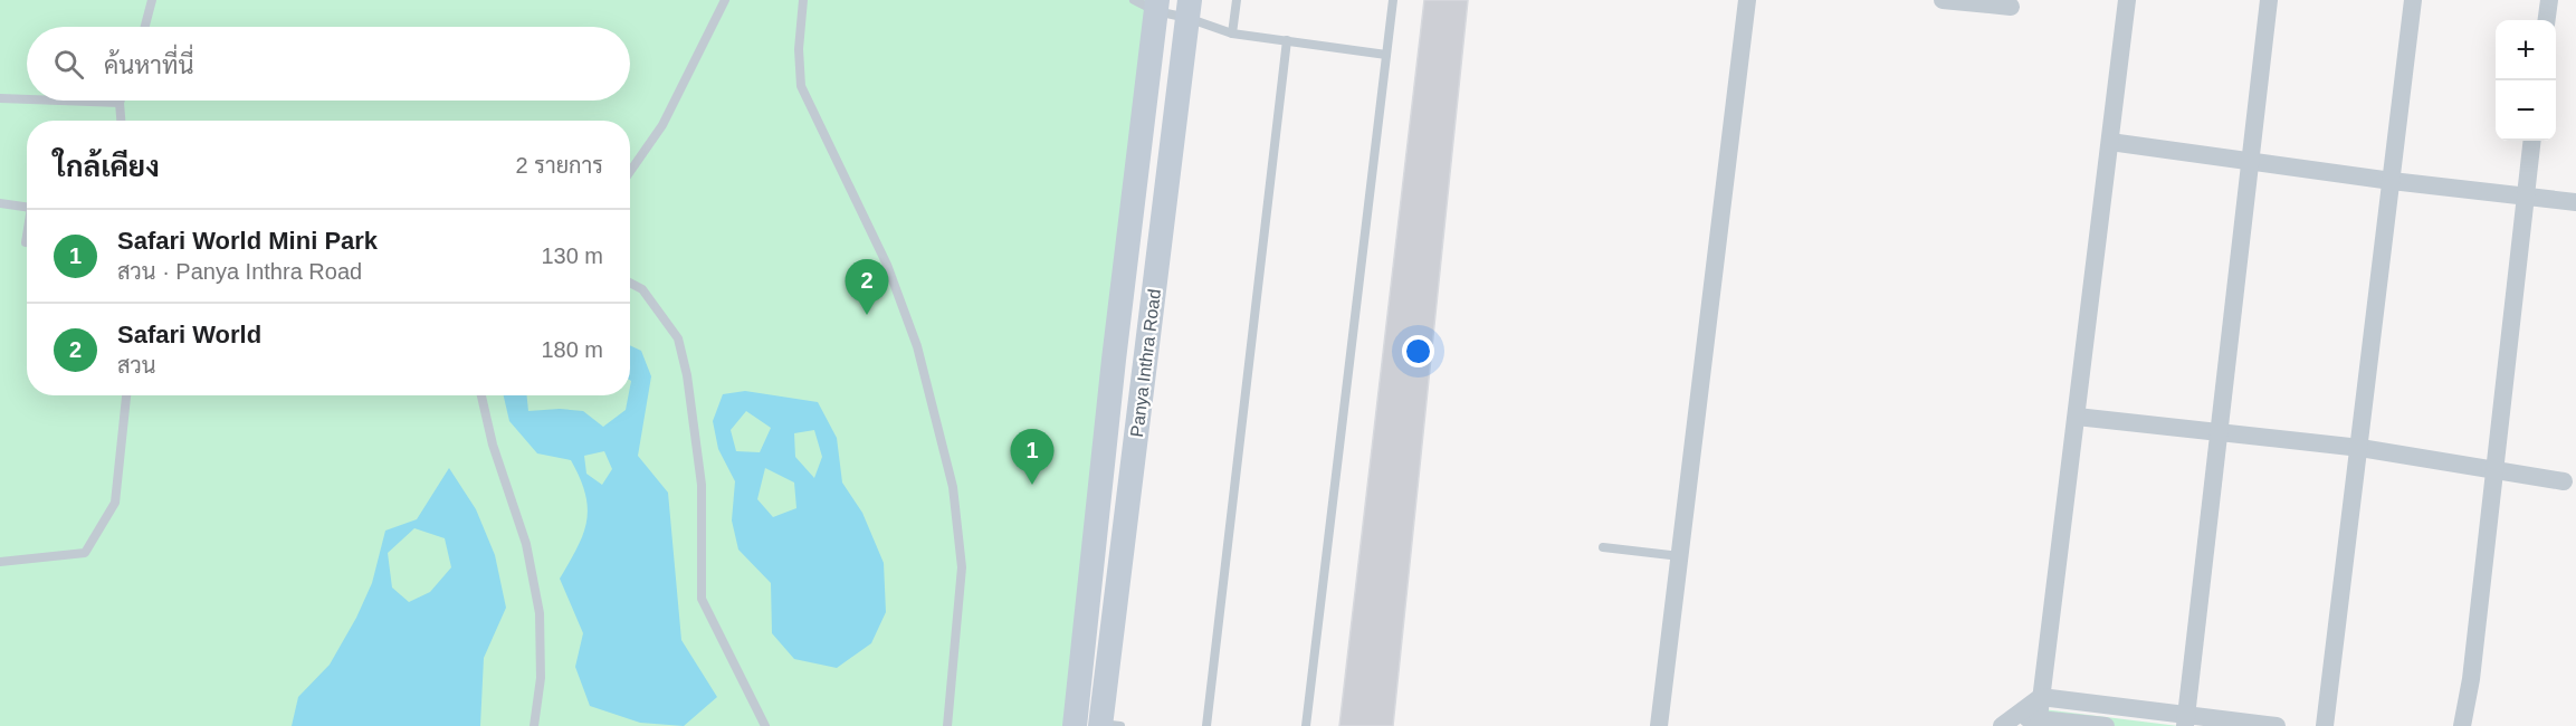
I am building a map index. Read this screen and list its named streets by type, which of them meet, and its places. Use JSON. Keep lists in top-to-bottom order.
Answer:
{
  "streets": {
    "street": ["Panya Inthra Road"]
  },
  "page": {
    "map_buttons": ["+", "−"],
    "search": "ค้นหาที่นี่",
    "heading": ["ใกล้เคียง", "2 รายการ"],
    "list": [
      {
        "mark": "1",
        "name": "Safari World Mini Park",
        "note": "สวน · Panya Inthra Road",
        "value": "130 m"
      },
      {
        "mark": "2",
        "name": "Safari World",
        "note": "สวน",
        "value": "180 m"
      }
    ],
    "pins": ["2", "1"]
  }
}
